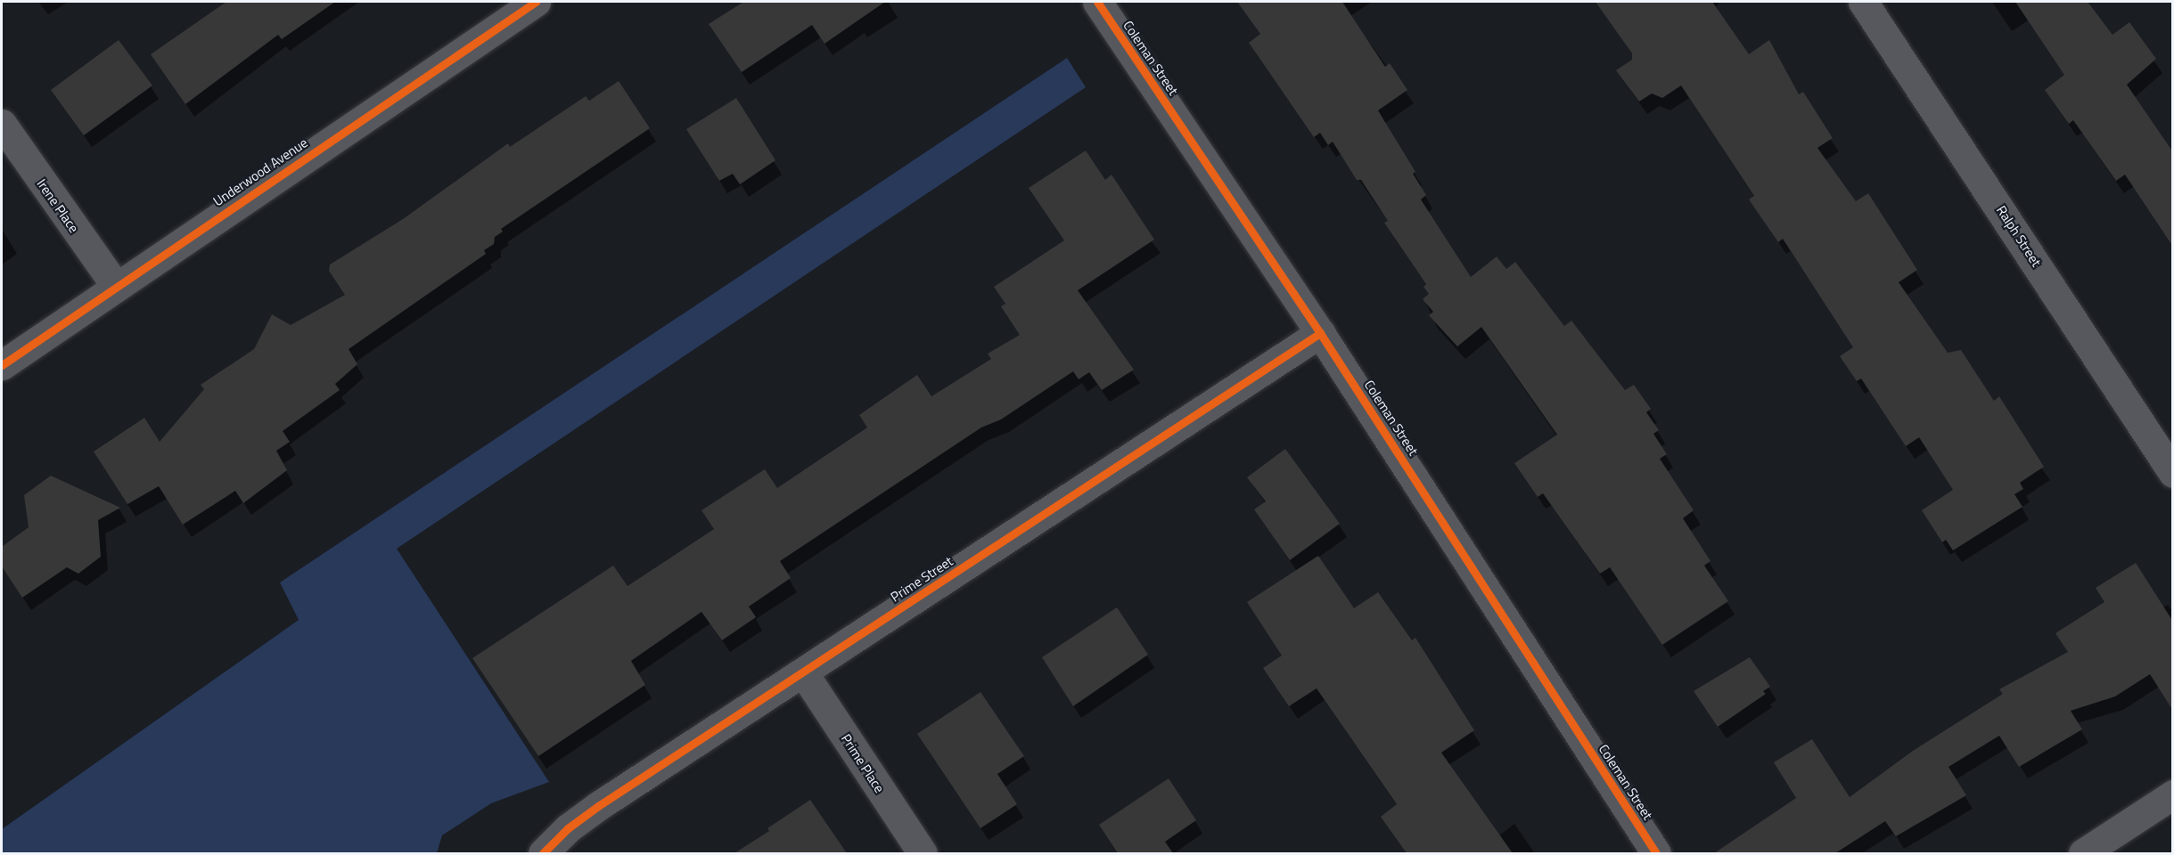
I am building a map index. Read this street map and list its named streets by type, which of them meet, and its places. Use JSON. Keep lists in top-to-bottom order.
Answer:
{
  "streets": {
    "street": [
      "Coleman Street",
      "Underwood Avenue",
      "Irene Place",
      "Ralph Street",
      "Prime Street",
      "Prime Place"
    ]
  },
  "crossings": [
    ["Coleman Street", "Prime Street"],
    ["Underwood Avenue", "Irene Place"],
    ["Prime Street", "Prime Place"]
  ]
}
